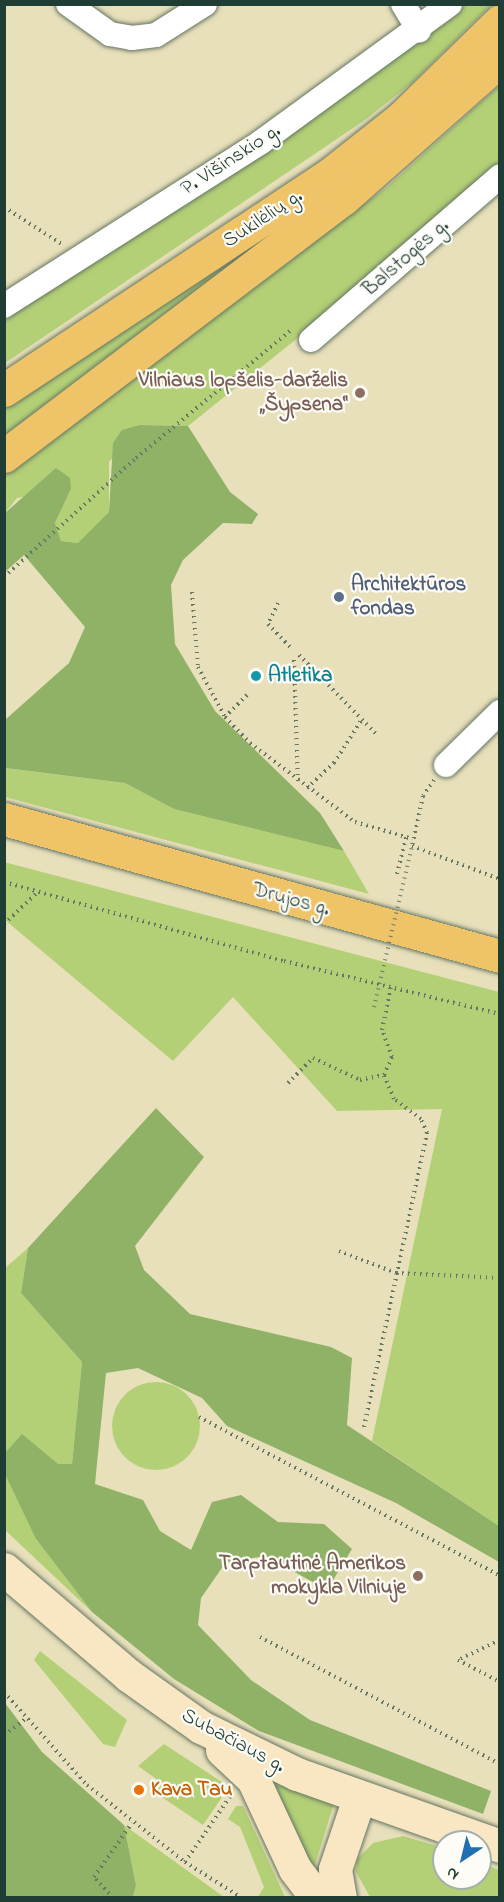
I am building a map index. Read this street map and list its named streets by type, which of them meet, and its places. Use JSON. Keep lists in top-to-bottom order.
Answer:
{
  "streets": {
    "main road": ["Sukilėlių g.", "Drujos g.", "Subačiaus g."],
    "street": ["P. Višinskio g.", "Balstogės g."]
  },
  "places": [
    "Vilniaus lopšelis-darželis „Šypsena“",
    "Architektūros fondas",
    "Atletika",
    "Tarptautinė Amerikos mokykla Vilniuje",
    "Kava Tau"
  ],
  "north": "bottom left"
}
